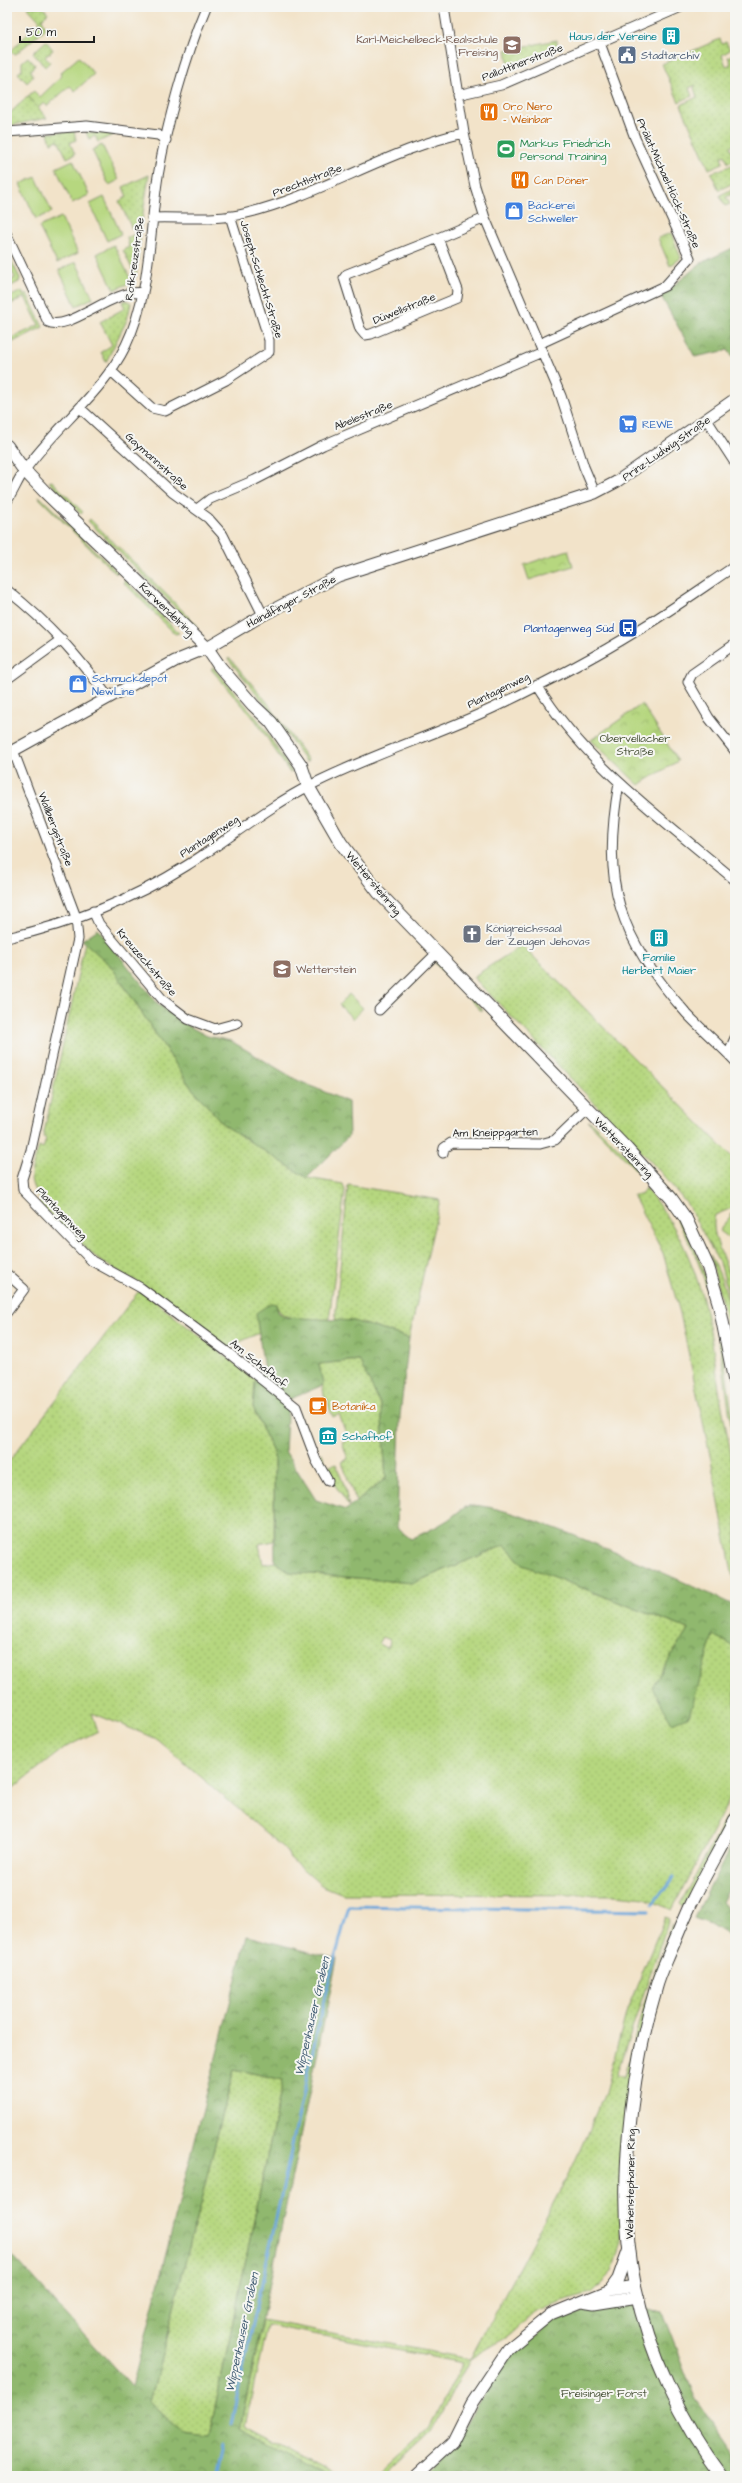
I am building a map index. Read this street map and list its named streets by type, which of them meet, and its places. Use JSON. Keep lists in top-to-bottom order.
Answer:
{
  "streets": {
    "main road": ["Karwendelring", "Wettersteinring", "Weihenstephaner Ring"],
    "street": [
      "Pallottinerstraße",
      "Prechtlstraße",
      "Prälat-Michael-Höck-Straße",
      "Rotkreuzstraße",
      "Joseph-Schlecht-Straße",
      "Düwellstraße",
      "Abelestraße",
      "Prinz-Ludwig-Straße",
      "Gaymannstraße",
      "Haindlfinger Straße",
      "Plantagenweg",
      "Wallbergstraße",
      "Kreuzeckstraße",
      "Am Kneippgarten",
      "Am Schafhof"
    ]
  },
  "crossings": [
    ["Pallottinerstraße", "Prälat-Michael-Höck-Straße"],
    ["Prechtlstraße", "Rotkreuzstraße"],
    ["Prechtlstraße", "Joseph-Schlecht-Straße"],
    ["Prälat-Michael-Höck-Straße", "Abelestraße"],
    ["Rotkreuzstraße", "Joseph-Schlecht-Straße"],
    ["Rotkreuzstraße", "Gaymannstraße"],
    ["Rotkreuzstraße", "Karwendelring"],
    ["Abelestraße", "Gaymannstraße"],
    ["Prinz-Ludwig-Straße", "Haindlfinger Straße"],
    ["Gaymannstraße", "Haindlfinger Straße"],
    ["Haindlfinger Straße", "Karwendelring"],
    ["Haindlfinger Straße", "Wallbergstraße"],
    ["Karwendelring", "Plantagenweg"],
    ["Karwendelring", "Wettersteinring"],
    ["Plantagenweg", "Wallbergstraße"],
    ["Plantagenweg", "Wettersteinring"],
    ["Plantagenweg", "Kreuzeckstraße"],
    ["Plantagenweg", "Am Schafhof"],
    ["Wettersteinring", "Am Kneippgarten"]
  ],
  "water": ["Wippenhauser Graben"],
  "parks": ["Obervellacher Straße", "Freisinger Forst"],
  "places": {
    "building": ["Haus der Vereine", "Familie Herbert Maier"],
    "school or university": ["Karl-Meichelbeck-Realschule Freising", "Wetterstein"],
    "public building": ["Stadtarchiv"],
    "restaurant": ["Oro Nero - Weinbar", "Can Döner"],
    "sports": ["Markus Friedrich Personal Training"],
    "shop": ["Bäckerei Schweller", "Schmuckdepot NewLine"],
    "supermarket": ["REWE"],
    "bus stop": ["Plantagenweg Süd"],
    "church": ["Königreichssaal der Zeugen Jehovas"],
    "cafe": ["Botanika"],
    "museum": ["Schafhof"]
  },
  "scale_bar": "50 m"
}
